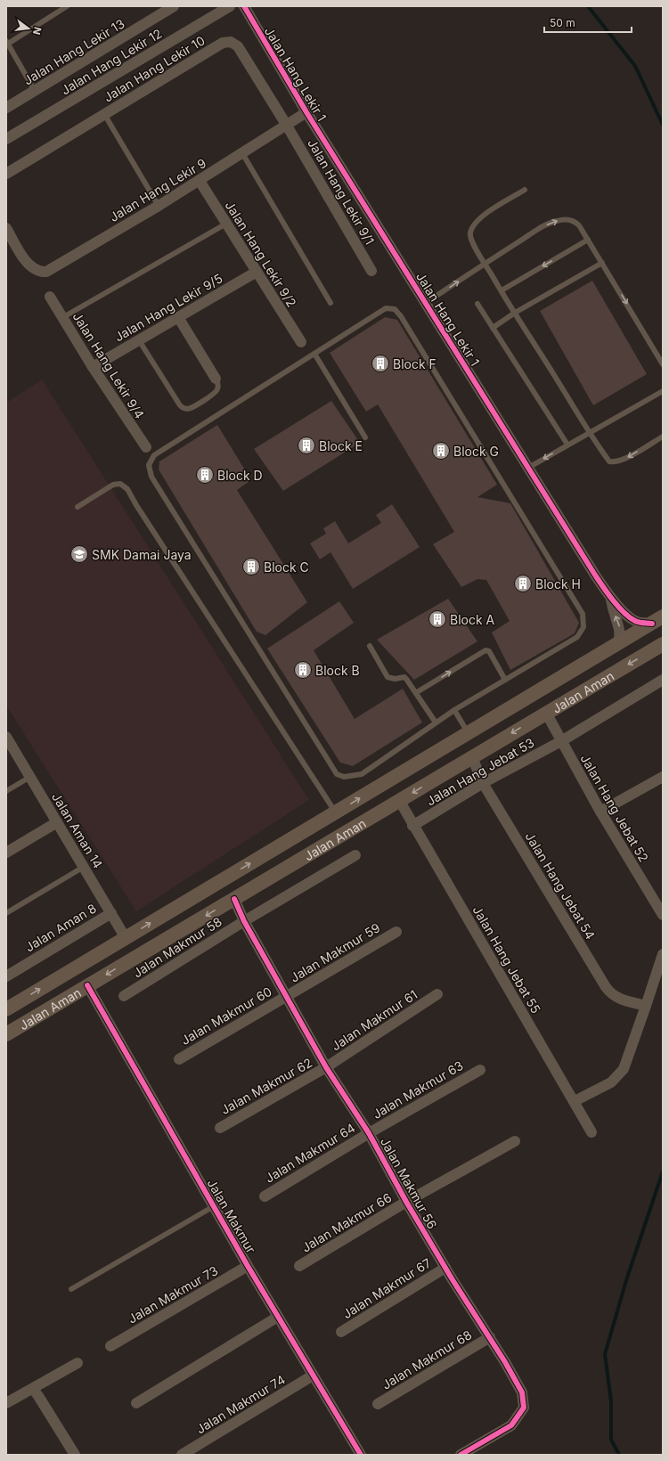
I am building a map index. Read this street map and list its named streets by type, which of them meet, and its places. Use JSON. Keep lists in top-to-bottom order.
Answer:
{
  "streets": {
    "main road": ["Jalan Aman"],
    "street": [
      "Jalan Hang Lekir 13",
      "Jalan Hang Lekir 12",
      "Jalan Hang Lekir 10",
      "Jalan Hang Lekir 1",
      "Jalan Hang Lekir 9",
      "Jalan Hang Lekir 9/1",
      "Jalan Hang Lekir 9/2",
      "Jalan Hang Lekir 9/5",
      "Jalan Hang Lekir 9/4",
      "Jalan Hang Jebat 53",
      "Jalan Hang Jebat 52",
      "Jalan Aman 14",
      "Jalan Hang Jebat 54",
      "Jalan Aman 8",
      "Jalan Makmur 58",
      "Jalan Makmur 59",
      "Jalan Hang Jebat 55",
      "Jalan Makmur 60",
      "Jalan Makmur 61",
      "Jalan Makmur 62",
      "Jalan Makmur 63",
      "Jalan Makmur 64",
      "Jalan Makmur 56",
      "Jalan Makmur",
      "Jalan Makmur 66",
      "Jalan Makmur 67",
      "Jalan Makmur 73",
      "Jalan Makmur 68",
      "Jalan Makmur 74"
    ]
  },
  "crossings": [
    ["Jalan Hang Lekir 10", "Jalan Hang Lekir 9"],
    ["Jalan Hang Lekir 10", "Jalan Hang Lekir 9/1"],
    ["Jalan Hang Lekir 1", "Jalan Hang Lekir 9"],
    ["Jalan Hang Lekir 1", "Jalan Aman"],
    ["Jalan Hang Lekir 9", "Jalan Hang Lekir 9/1"],
    ["Jalan Hang Lekir 9", "Jalan Hang Lekir 9/2"],
    ["Jalan Hang Lekir 9/2", "Jalan Hang Lekir 9/5"],
    ["Jalan Hang Lekir 9/5", "Jalan Hang Lekir 9/4"],
    ["Jalan Aman", "Jalan Hang Jebat 52"],
    ["Jalan Aman", "Jalan Aman 14"],
    ["Jalan Aman", "Jalan Hang Jebat 54"],
    ["Jalan Aman", "Jalan Hang Jebat 55"],
    ["Jalan Aman", "Jalan Makmur 56"],
    ["Jalan Aman", "Jalan Makmur"],
    ["Jalan Hang Jebat 53", "Jalan Hang Jebat 52"],
    ["Jalan Hang Jebat 53", "Jalan Hang Jebat 54"],
    ["Jalan Hang Jebat 53", "Jalan Hang Jebat 55"],
    ["Jalan Aman 14", "Jalan Aman 8"],
    ["Jalan Makmur 58", "Jalan Makmur 56"],
    ["Jalan Makmur 59", "Jalan Makmur 60"],
    ["Jalan Makmur 59", "Jalan Makmur 56"],
    ["Jalan Makmur 60", "Jalan Makmur 56"],
    ["Jalan Makmur 61", "Jalan Makmur 62"],
    ["Jalan Makmur 61", "Jalan Makmur 56"],
    ["Jalan Makmur 62", "Jalan Makmur 56"],
    ["Jalan Makmur 63", "Jalan Makmur 64"],
    ["Jalan Makmur 63", "Jalan Makmur 56"],
    ["Jalan Makmur 64", "Jalan Makmur 56"],
    ["Jalan Makmur 56", "Jalan Makmur 66"],
    ["Jalan Makmur 56", "Jalan Makmur 67"],
    ["Jalan Makmur 56", "Jalan Makmur 68"],
    ["Jalan Makmur", "Jalan Makmur 73"],
    ["Jalan Makmur", "Jalan Makmur 74"]
  ],
  "places": {
    "building": [
      "Block F",
      "Block E",
      "Block G",
      "Block D",
      "Block C",
      "Block H",
      "Block A",
      "Block B"
    ],
    "school or university": ["SMK Damai Jaya"]
  },
  "scale_bar": "50 m",
  "north": "right"
}
